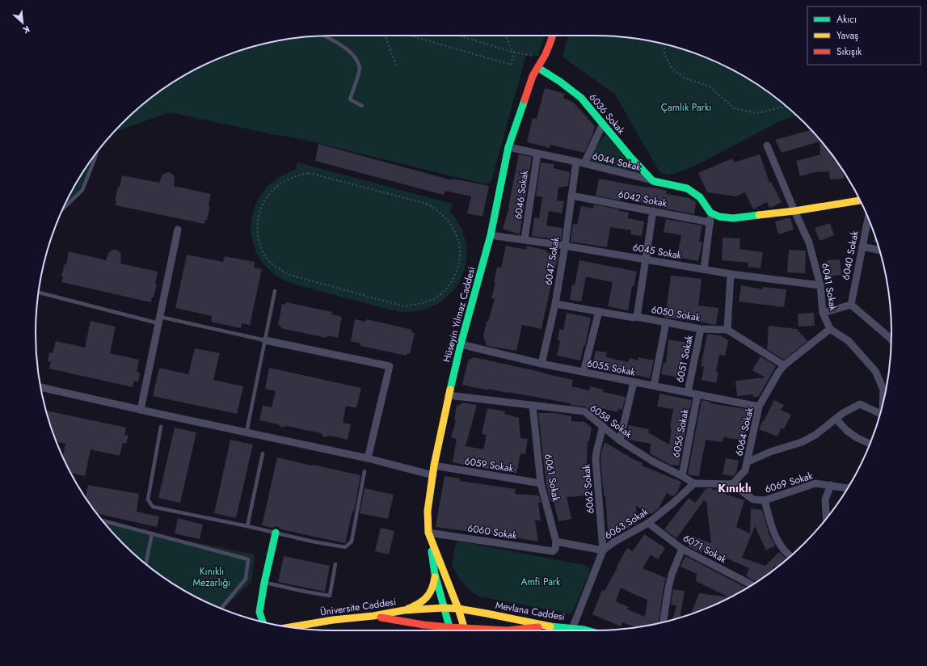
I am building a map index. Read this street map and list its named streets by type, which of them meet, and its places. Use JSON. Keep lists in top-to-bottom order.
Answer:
{
  "streets": {
    "street": [
      "6036 Sokak",
      "6044 Sokak",
      "6046 Sokak",
      "6042 Sokak",
      "6045 Sokak",
      "6040 Sokak",
      "6047 Sokak",
      "6041 Sokak",
      "6050 Sokak",
      "Hüseyin Yılmaz Caddesi",
      "6051 Sokak",
      "6055 Sokak",
      "6058 Sokak",
      "6064 Sokak",
      "6056 Sokak",
      "6059 Sokak",
      "6061 Sokak",
      "6069 Sokak",
      "6062 Sokak",
      "6063 Sokak",
      "6060 Sokak",
      "6071 Sokak",
      "Üniversite Caddesi",
      "Mevlana Caddesi"
    ]
  },
  "crossings": [
    ["6036 Sokak", "6044 Sokak"],
    ["6036 Sokak", "Hüseyin Yılmaz Caddesi"],
    ["6044 Sokak", "6046 Sokak"],
    ["6044 Sokak", "6047 Sokak"],
    ["6044 Sokak", "Hüseyin Yılmaz Caddesi"],
    ["6046 Sokak", "6045 Sokak"],
    ["6042 Sokak", "6047 Sokak"],
    ["6045 Sokak", "6047 Sokak"],
    ["6045 Sokak", "6041 Sokak"],
    ["6045 Sokak", "Hüseyin Yılmaz Caddesi"],
    ["6047 Sokak", "6050 Sokak"],
    ["6047 Sokak", "6055 Sokak"],
    ["6041 Sokak", "6064 Sokak"],
    ["6050 Sokak", "6051 Sokak"],
    ["6050 Sokak", "6064 Sokak"],
    ["Hüseyin Yılmaz Caddesi", "6055 Sokak"],
    ["Hüseyin Yılmaz Caddesi", "6058 Sokak"],
    ["Hüseyin Yılmaz Caddesi", "6059 Sokak"],
    ["Hüseyin Yılmaz Caddesi", "6060 Sokak"],
    ["Hüseyin Yılmaz Caddesi", "Üniversite Caddesi"],
    ["Hüseyin Yılmaz Caddesi", "Mevlana Caddesi"],
    ["6051 Sokak", "6055 Sokak"],
    ["6055 Sokak", "6064 Sokak"],
    ["6055 Sokak", "6056 Sokak"],
    ["6058 Sokak", "6056 Sokak"],
    ["6058 Sokak", "6061 Sokak"],
    ["6058 Sokak", "6062 Sokak"],
    ["6058 Sokak", "6063 Sokak"],
    ["6064 Sokak", "6069 Sokak"],
    ["6059 Sokak", "6061 Sokak"],
    ["6061 Sokak", "6060 Sokak"],
    ["6062 Sokak", "6063 Sokak"],
    ["6063 Sokak", "6071 Sokak"],
    ["Üniversite Caddesi", "Mevlana Caddesi"]
  ],
  "districts": ["Kınıklı"],
  "parks": ["Çamlık Parkı", "Kınıklı Mezarlığı", "Amfi Park"],
  "legend": ["Akıcı", "Yavaş", "Sıkışık"],
  "north": "bottom right"
}
